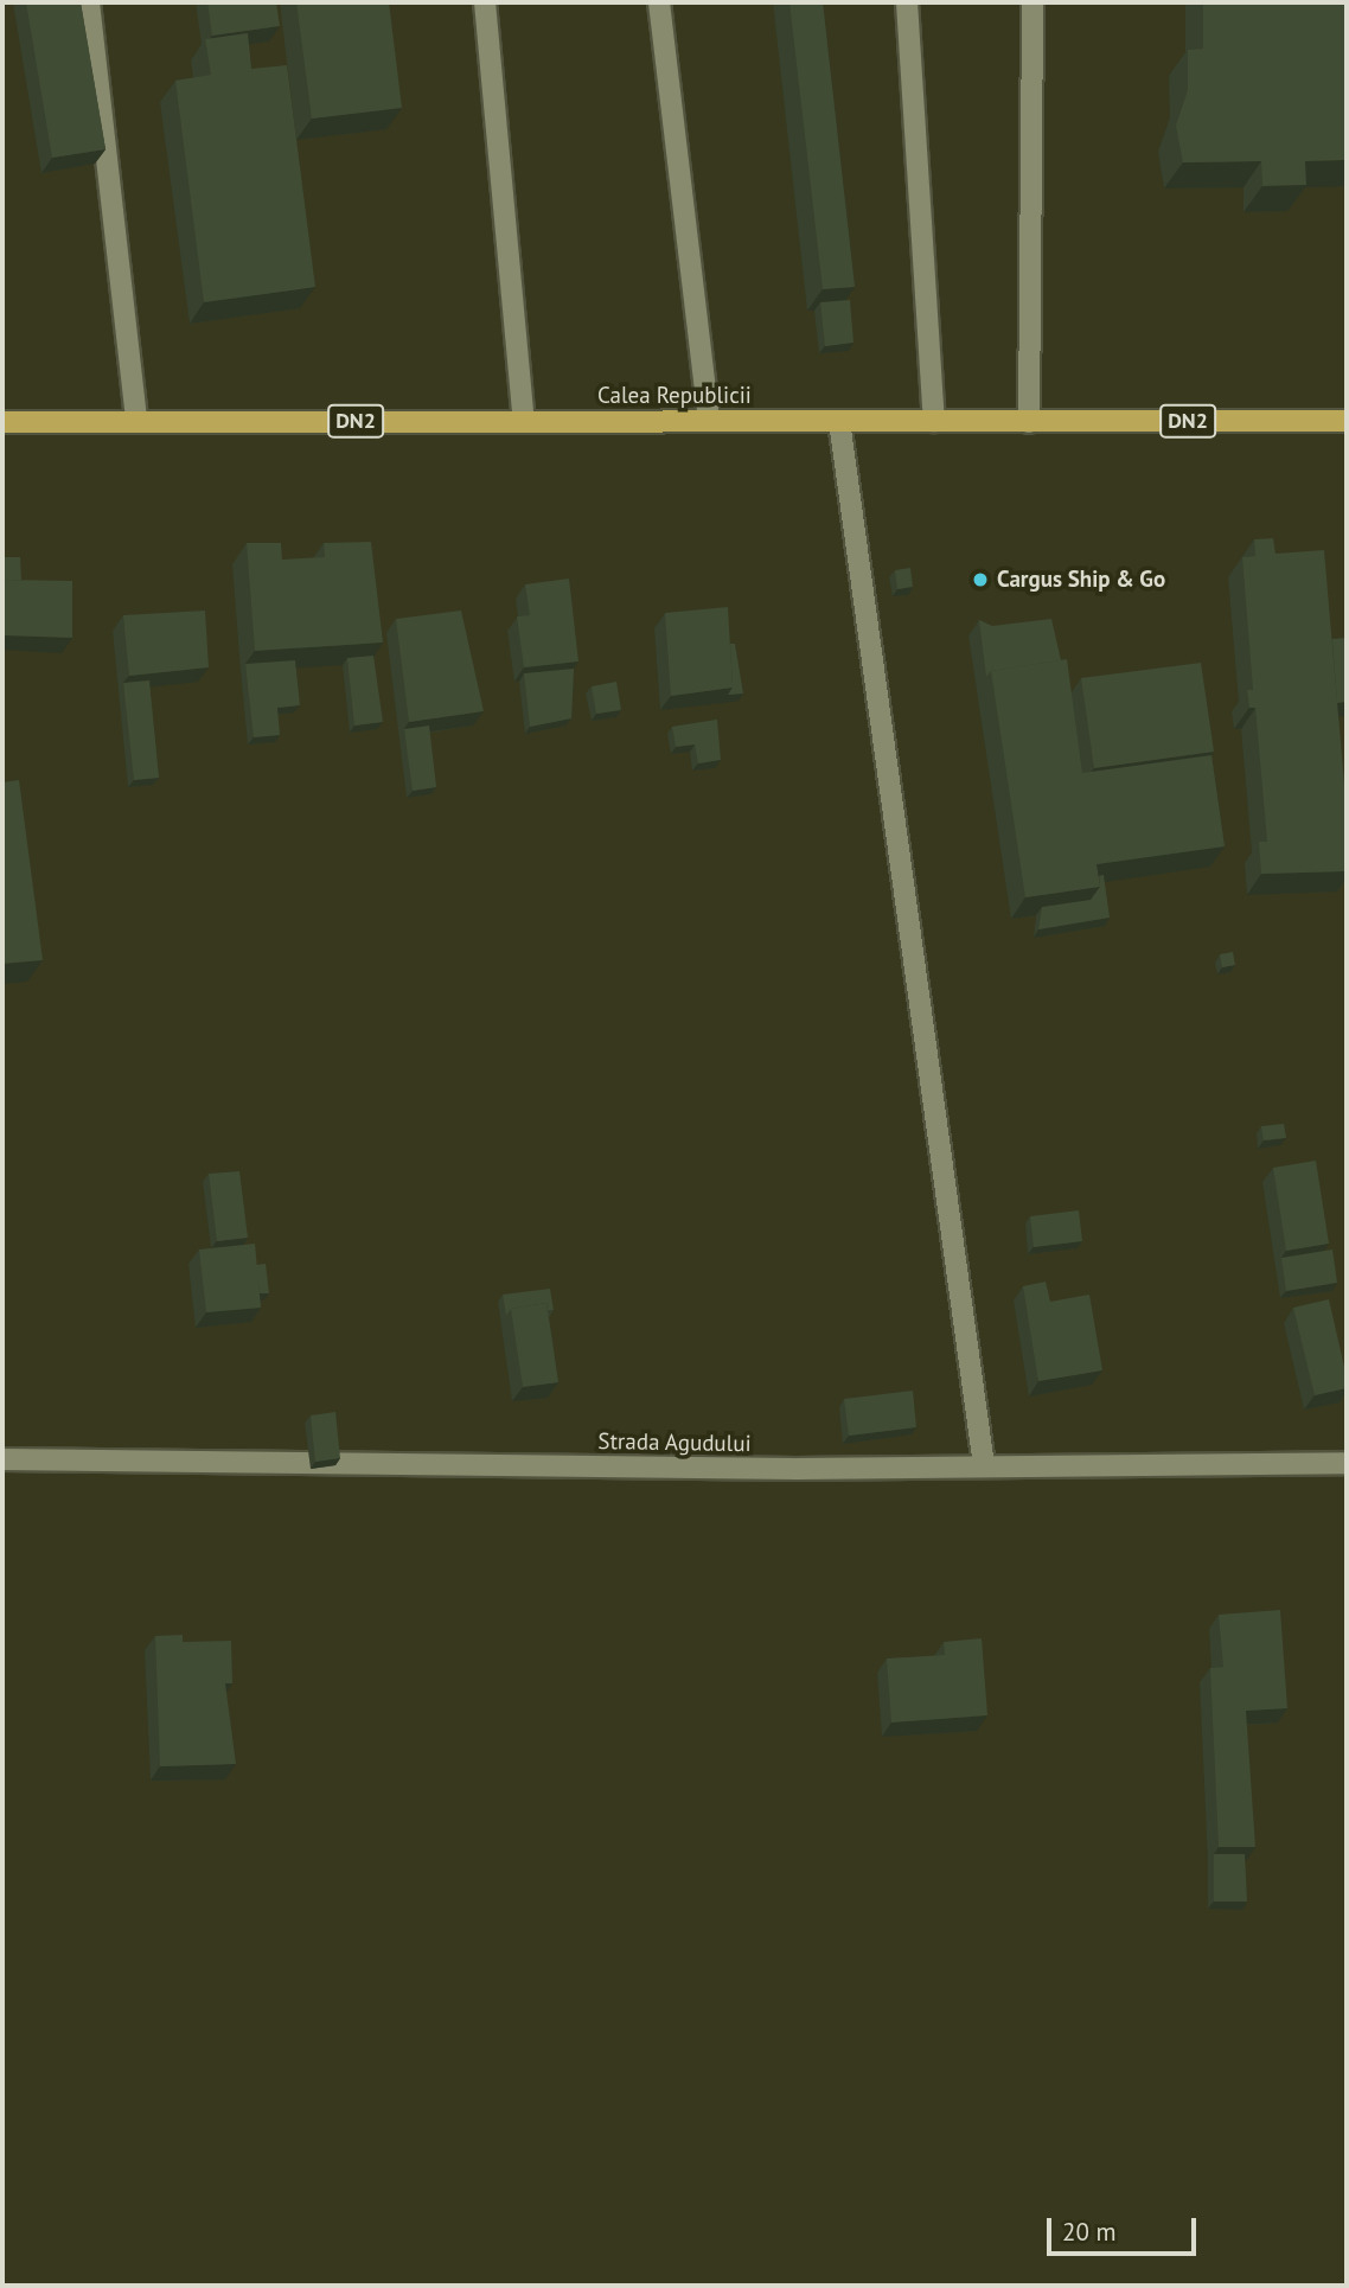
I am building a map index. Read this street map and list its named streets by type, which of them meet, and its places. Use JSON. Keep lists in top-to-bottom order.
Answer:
{
  "streets": {
    "main road": ["Calea Republicii", "DN2"],
    "street": ["Strada Agudului"]
  },
  "places": ["Cargus Ship & Go"],
  "scale_bar": "20 m"
}
